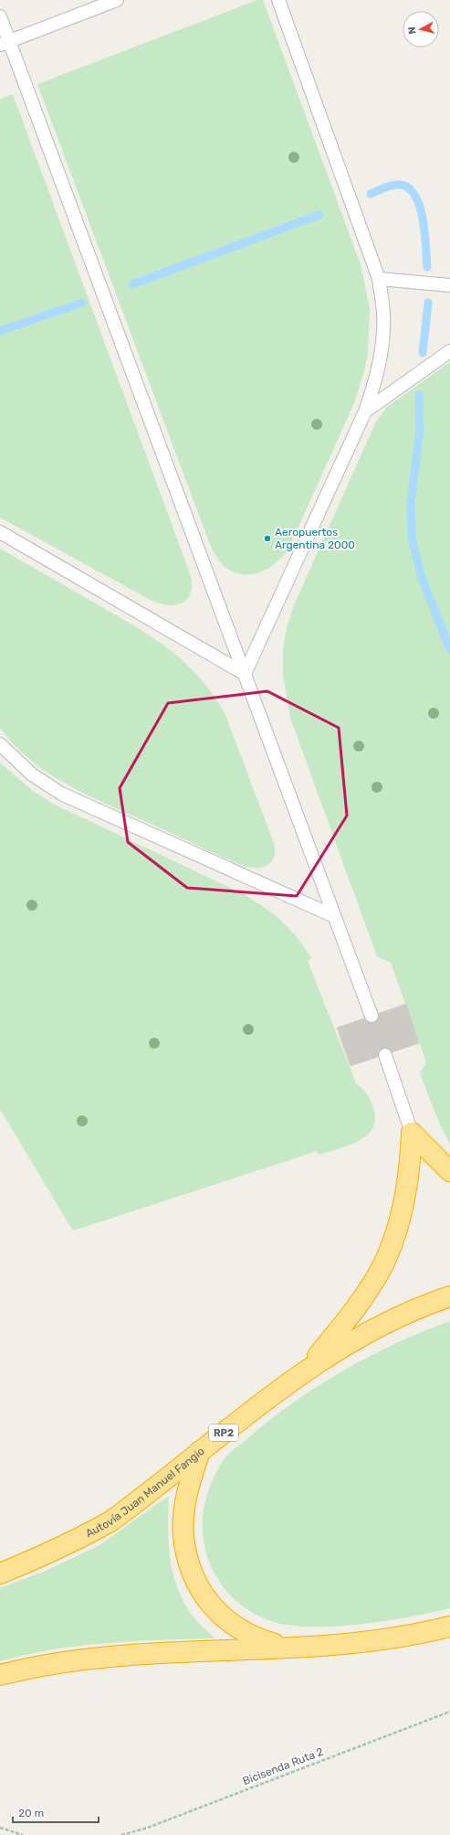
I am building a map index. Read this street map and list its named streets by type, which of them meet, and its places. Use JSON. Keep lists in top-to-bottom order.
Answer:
{
  "streets": {
    "highway": ["RP2", "Autovía Juan Manuel Fangio"],
    "path": ["Bicisenda Ruta 2"]
  },
  "places": ["Aeropuertos Argentina 2000"],
  "scale_bar": "20 m",
  "north": "left"
}
